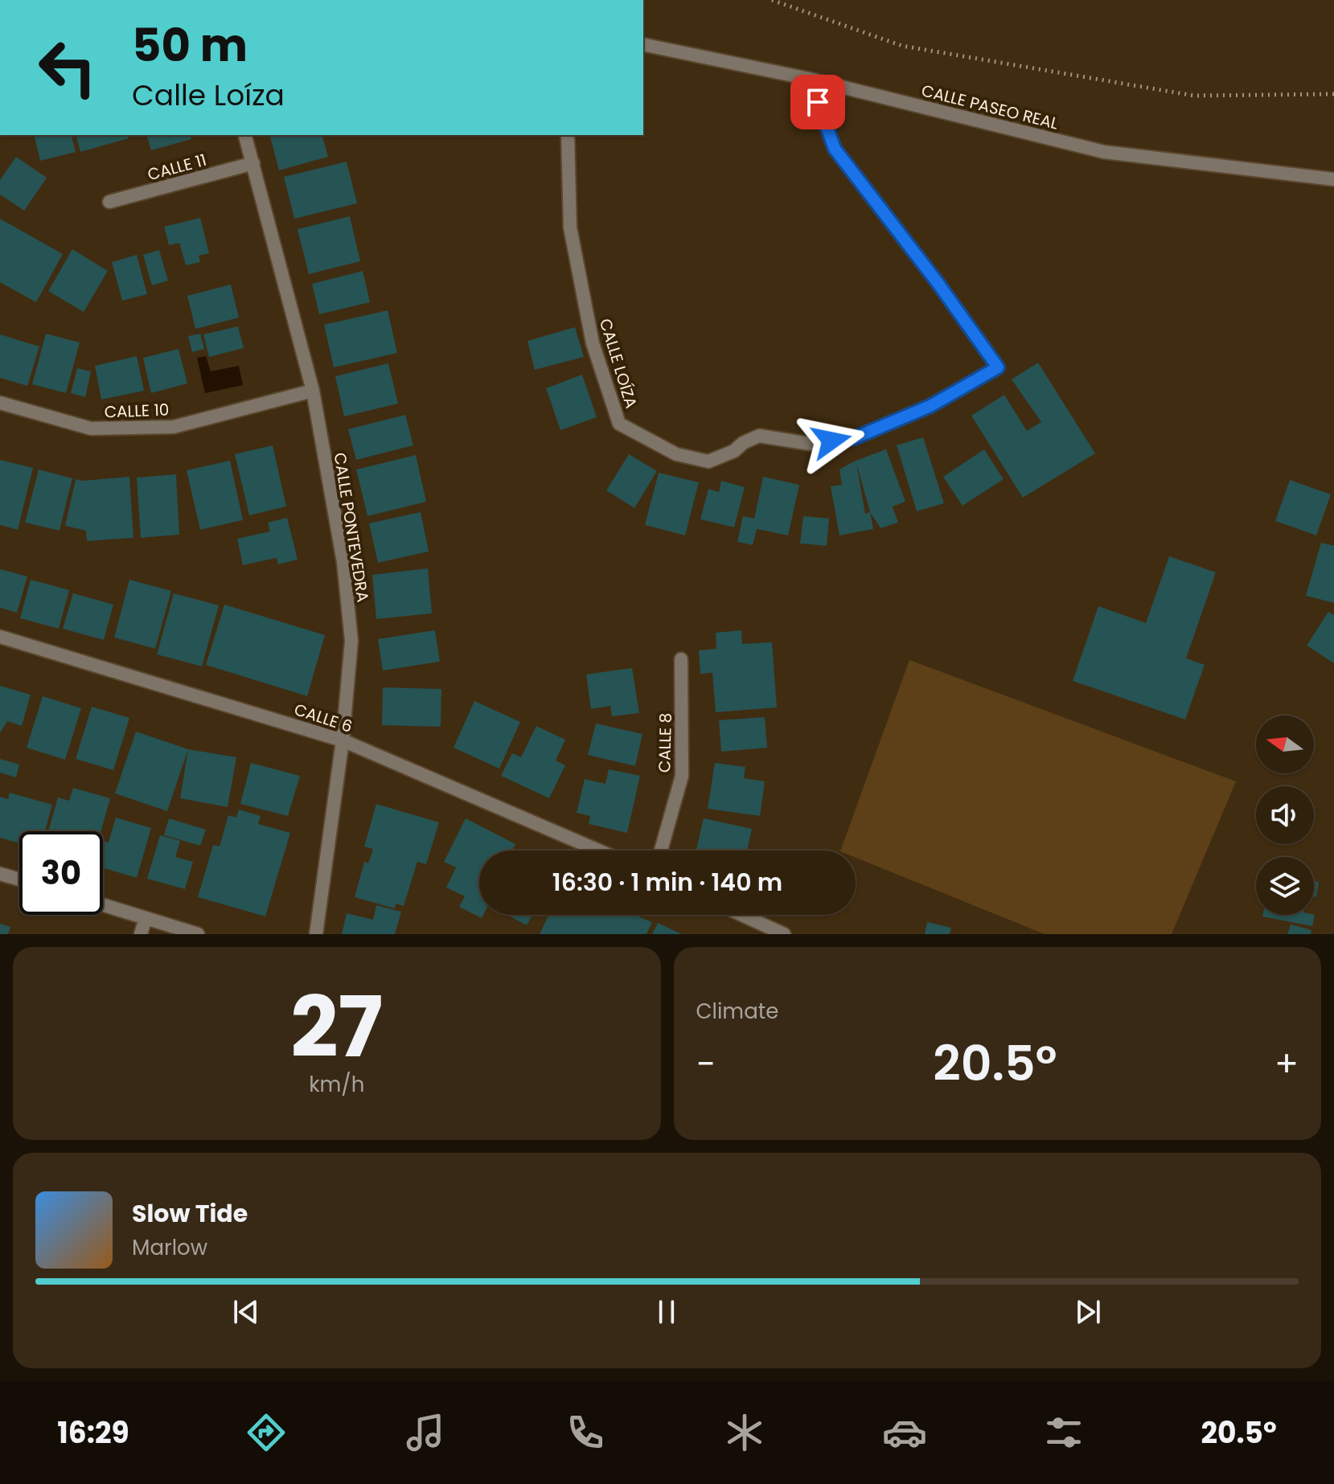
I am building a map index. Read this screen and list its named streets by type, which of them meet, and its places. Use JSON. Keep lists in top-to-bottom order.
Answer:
{
  "streets": {
    "street": [
      "CALLE PASEO REAL",
      "CALLE 11",
      "CALLE LOÍZA",
      "CALLE 10",
      "CALLE PONTEVEDRA",
      "CALLE 6",
      "CALLE 8"
    ]
  },
  "crossings": [
    ["CALLE PASEO REAL", "CALLE LOÍZA"],
    ["CALLE 11", "CALLE PONTEVEDRA"],
    ["CALLE 10", "CALLE PONTEVEDRA"],
    ["CALLE PONTEVEDRA", "CALLE 6"]
  ],
  "north": "left",
  "page": {
    "turn": ["50 m", "Calle Loíza"],
    "limit": "30",
    "trip": "16:30 · 1 min · 140 m",
    "tile": [
      ["27", "km/h"],
      "Climate"
    ],
    "heat": ["−", "20.5°", "+"],
    "song": ["Slow Tide", "Marlow"],
    "tabs": ["16:29", "20.5°"]
  }
}
